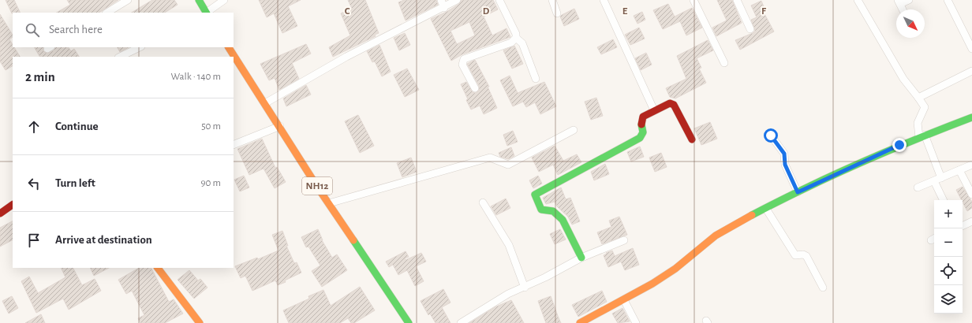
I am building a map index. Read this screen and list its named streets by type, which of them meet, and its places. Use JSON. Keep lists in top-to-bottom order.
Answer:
{
  "streets": {
    "main road": ["NH12"]
  },
  "north": "bottom right",
  "page": {
    "search": "Search here",
    "heading": ["2 min", "Walk · 140 m"],
    "list": [
      ["Continue", "50 m"],
      ["Turn left", "90 m"],
      "Arrive at destination"
    ],
    "map_buttons": ["+", "−"]
  },
  "grid": {
    "columns": [
      "C",
      "D",
      "E",
      "F"
    ]
  }
}
